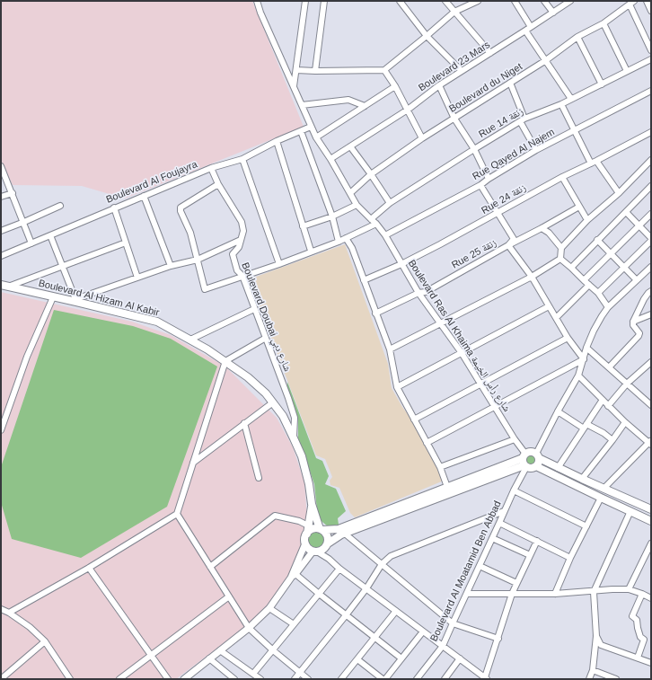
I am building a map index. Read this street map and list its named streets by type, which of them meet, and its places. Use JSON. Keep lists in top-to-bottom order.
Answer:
{
  "streets": {
    "main road": ["Boulevard Al Hizam Al Kabir"],
    "street": [
      "Boulevard 23 Mars",
      "Boulevard du Niget",
      "Rue 14 زنقة",
      "Rue Qayed Al Najem",
      "Boulevard Al Foujayra",
      "Rue 24 زنقة",
      "Rue 25 زنقة",
      "Boulevard Doubai شارع دبي",
      "Boulevard Ras Al Khaima شارع رأس الخيمة",
      "Boulevard Al Moatamid Ben Abbad"
    ]
  },
  "crossings": [
    ["Boulevard 23 Mars", "Boulevard Ras Al Khaima شارع رأس الخيمة"],
    ["Boulevard du Niget", "Boulevard Ras Al Khaima شارع رأس الخيمة"],
    ["Rue 14 زنقة", "Boulevard Ras Al Khaima شارع رأس الخيمة"],
    ["Rue Qayed Al Najem", "Boulevard Ras Al Khaima شارع رأس الخيمة"],
    ["Boulevard Al Foujayra", "Boulevard Doubai شارع دبي"],
    ["Boulevard Al Foujayra", "Boulevard Ras Al Khaima شارع رأس الخيمة"],
    ["Rue 24 زنقة", "Boulevard Ras Al Khaima شارع رأس الخيمة"],
    ["Rue 25 زنقة", "Boulevard Ras Al Khaima شارع رأس الخيمة"],
    ["Boulevard Al Hizam Al Kabir", "Boulevard Doubai شارع دبي"],
    ["Boulevard Ras Al Khaima شارع رأس الخيمة", "Boulevard Al Moatamid Ben Abbad"]
  ]
}
